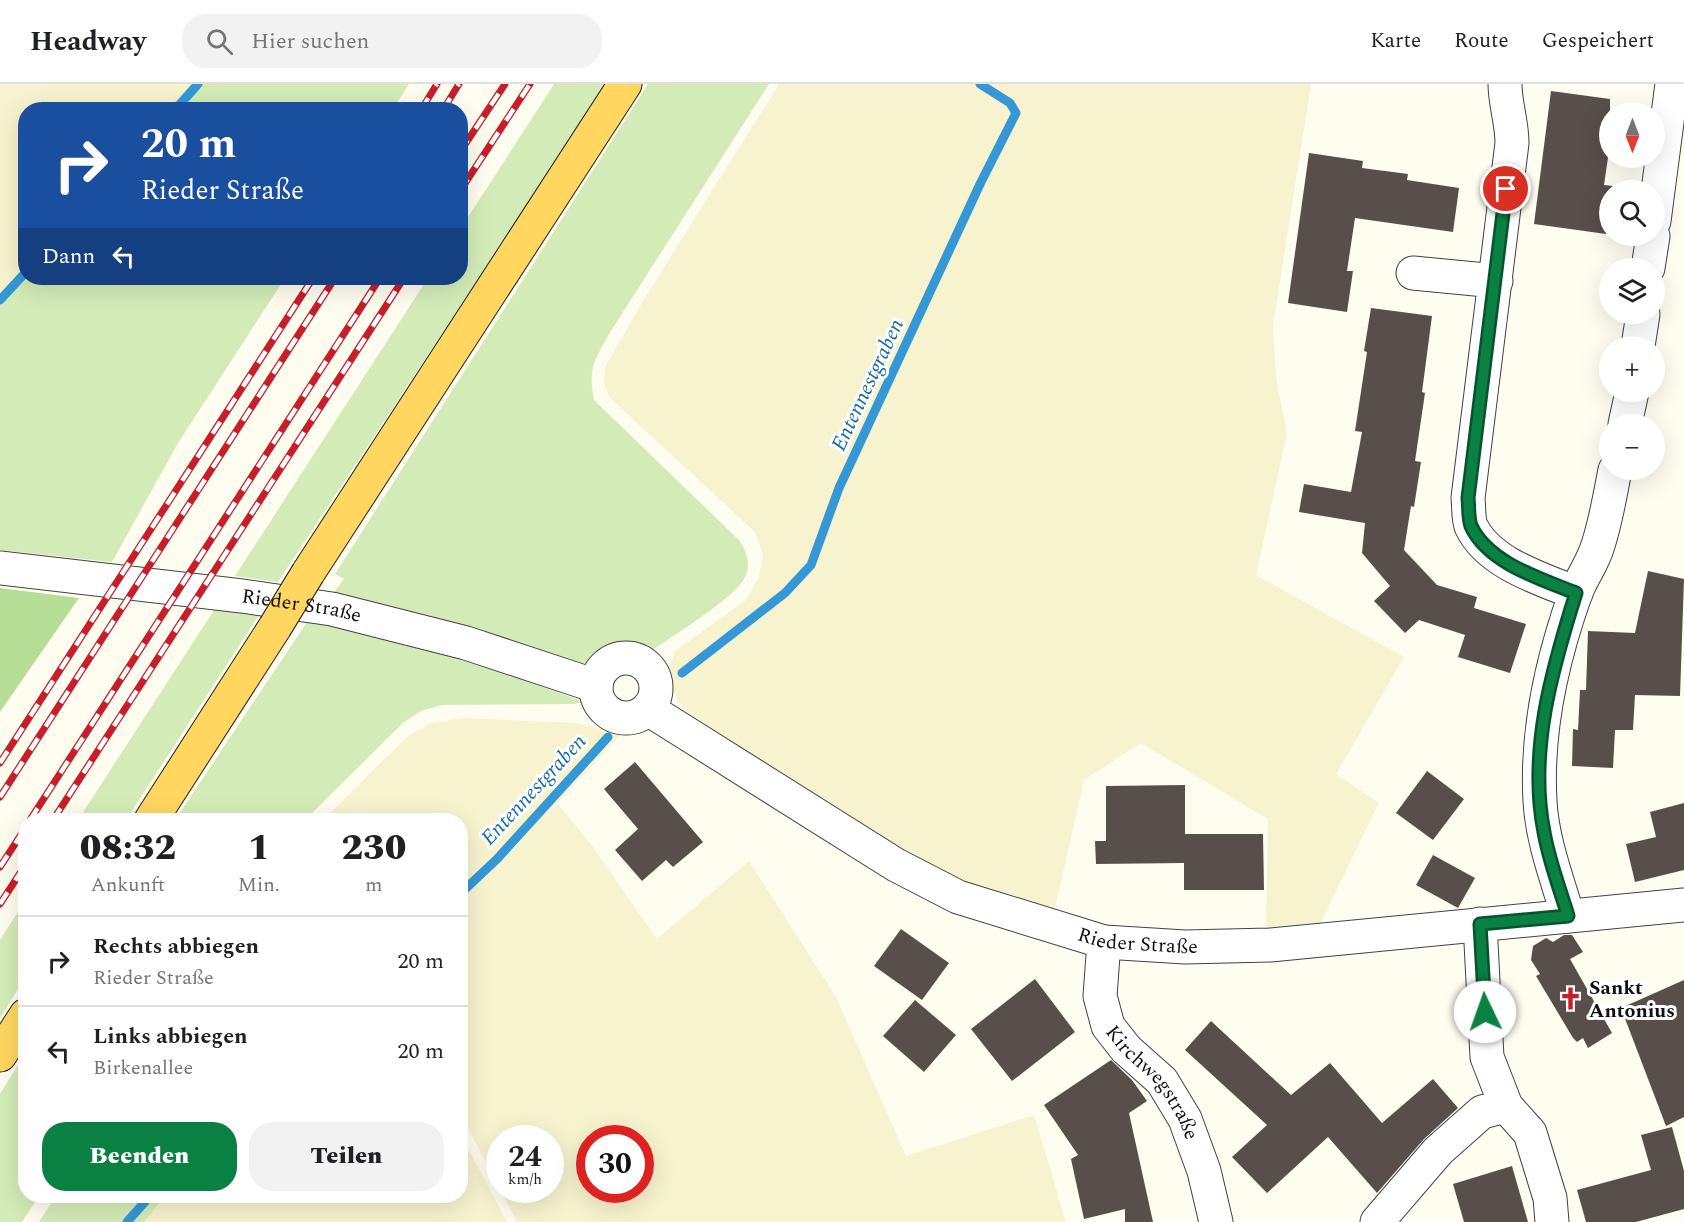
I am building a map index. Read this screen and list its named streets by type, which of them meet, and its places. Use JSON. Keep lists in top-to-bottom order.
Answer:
{
  "streets": {
    "street": ["Rieder Straße", "Kirchwegstraße"]
  },
  "crossings": [
    ["Rieder Straße", "Kirchwegstraße"]
  ],
  "water": ["Entennestgraben"],
  "places": {
    "church": ["Sankt Antonius"]
  },
  "north": "bottom",
  "page": {
    "header": "Headway",
    "search": "Hier suchen",
    "nav": ["Karte", "Route", "Gespeichert"],
    "map_buttons": ["+", "−"],
    "turn": ["20 m", "Rieder Straße"],
    "then": "Dann",
    "eta": [
      "08:32",
      "Ankunft",
      "1",
      "Min.",
      "230",
      "m"
    ],
    "list": [
      {
        "name": "Rechts abbiegen",
        "note": "Rieder Straße",
        "value": "20 m"
      },
      {
        "name": "Links abbiegen",
        "note": "Birkenallee",
        "value": "20 m"
      }
    ],
    "buttons": ["Beenden", "Teilen"],
    "speed": "24 km/h",
    "limit": "30"
  }
}
